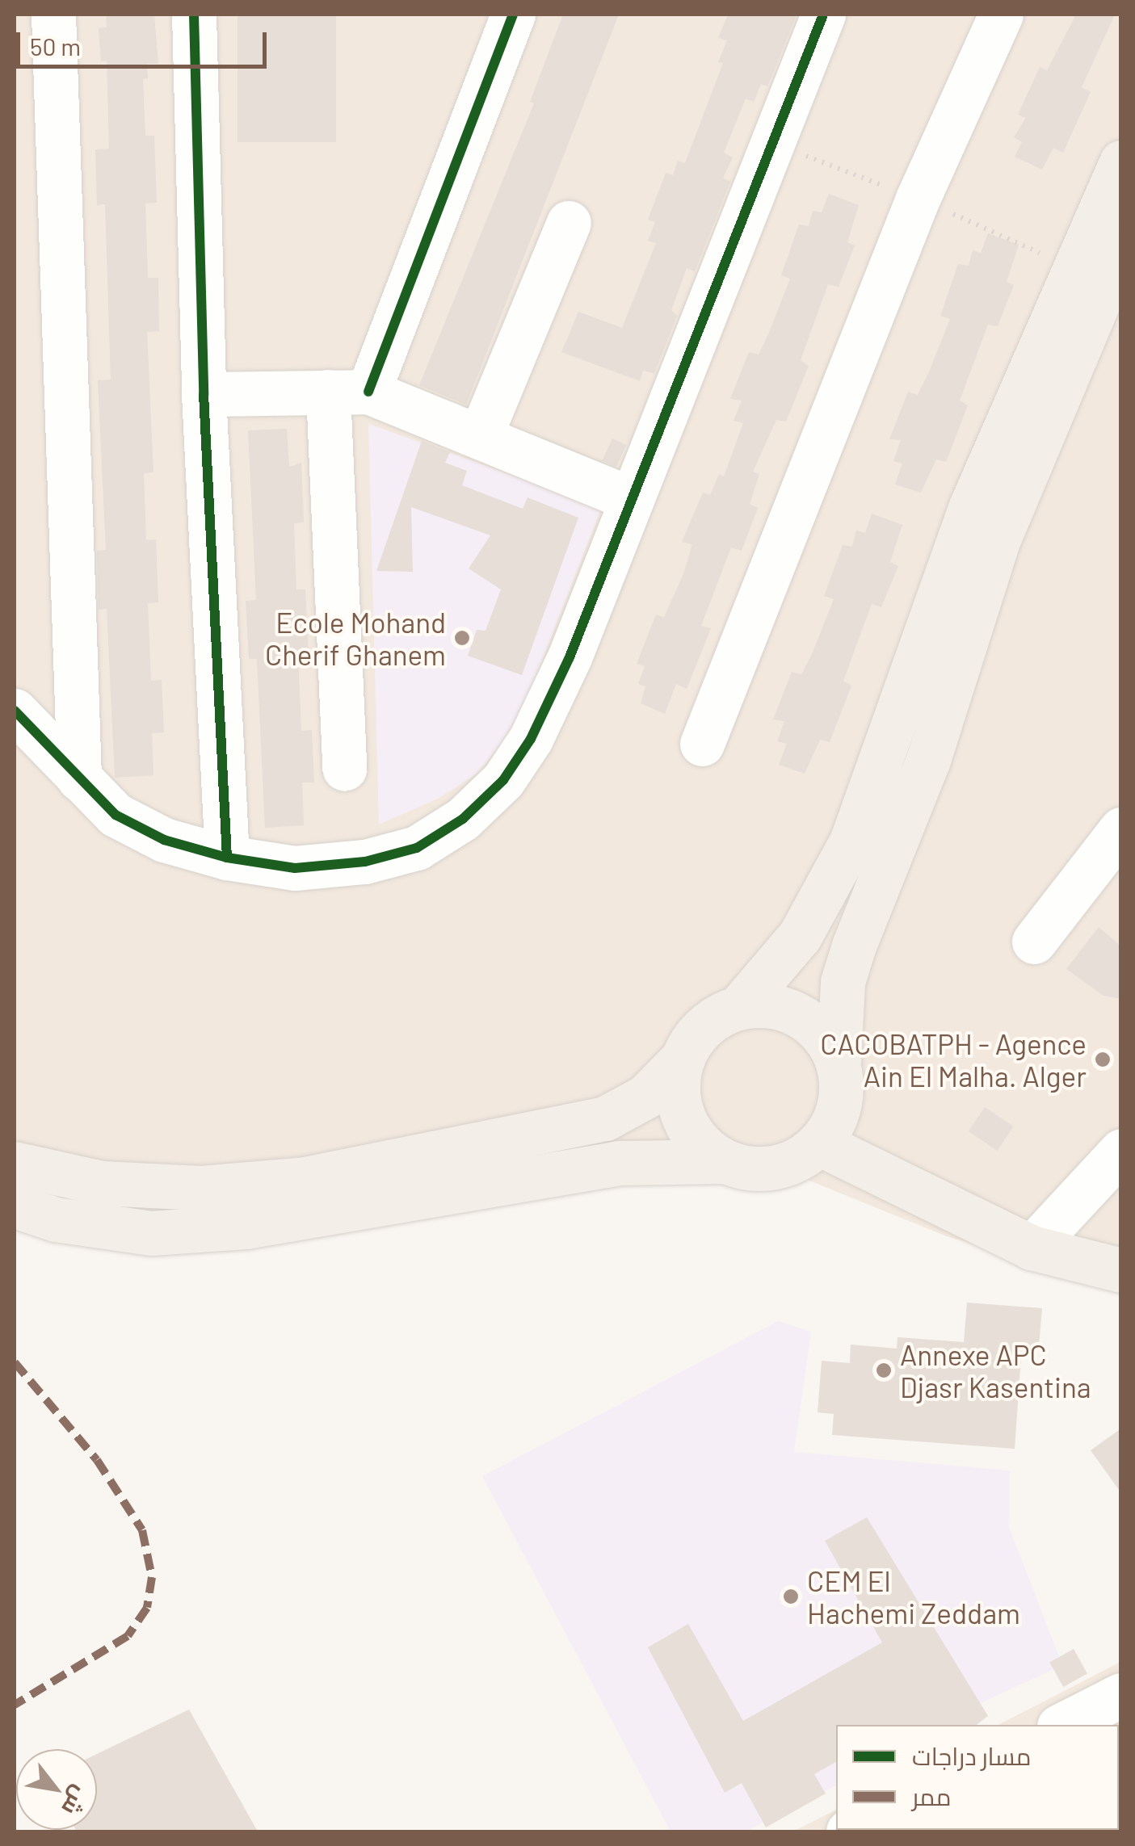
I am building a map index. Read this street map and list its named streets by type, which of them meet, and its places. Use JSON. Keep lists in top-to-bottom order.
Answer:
{
  "places": [
    "Ecole Mohand Cherif Ghanem",
    "CACOBATPH - Agence Ain El Malha. Alger",
    "Annexe APC Djasr Kasentina",
    "CEM El Hachemi Zeddam"
  ],
  "legend": ["مسار دراجات", "ممر"],
  "scale_bar": "50 m",
  "north": "bottom right"
}
